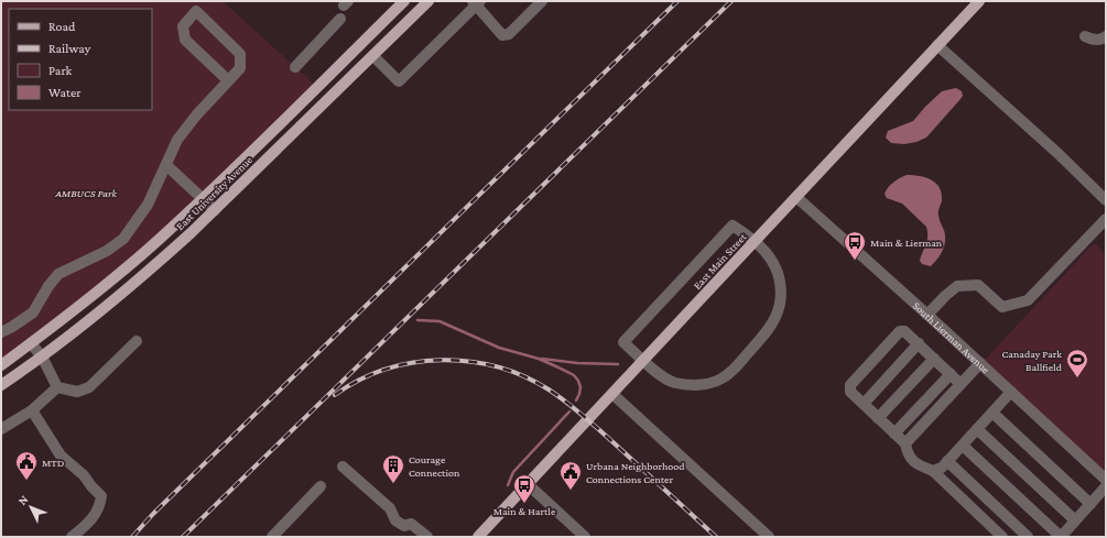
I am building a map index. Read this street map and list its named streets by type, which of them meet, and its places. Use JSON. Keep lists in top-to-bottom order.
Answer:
{
  "streets": {
    "main road": ["East University Avenue", "East Main Street"],
    "street": ["South Lierman Avenue"]
  },
  "crossings": [
    ["East Main Street", "South Lierman Avenue"]
  ],
  "parks": ["AMBUCS Park"],
  "places": {
    "bus stop": ["Main & Lierman", "Main & Hartle"],
    "sports": ["Canaday Park Ballfield"],
    "public building": ["MTD", "Urbana Neighborhood Connections Center"],
    "building": ["Courage Connection"]
  },
  "legend": [
    "Road",
    "Railway",
    "Park",
    "Water"
  ],
  "north": "top left"
}
